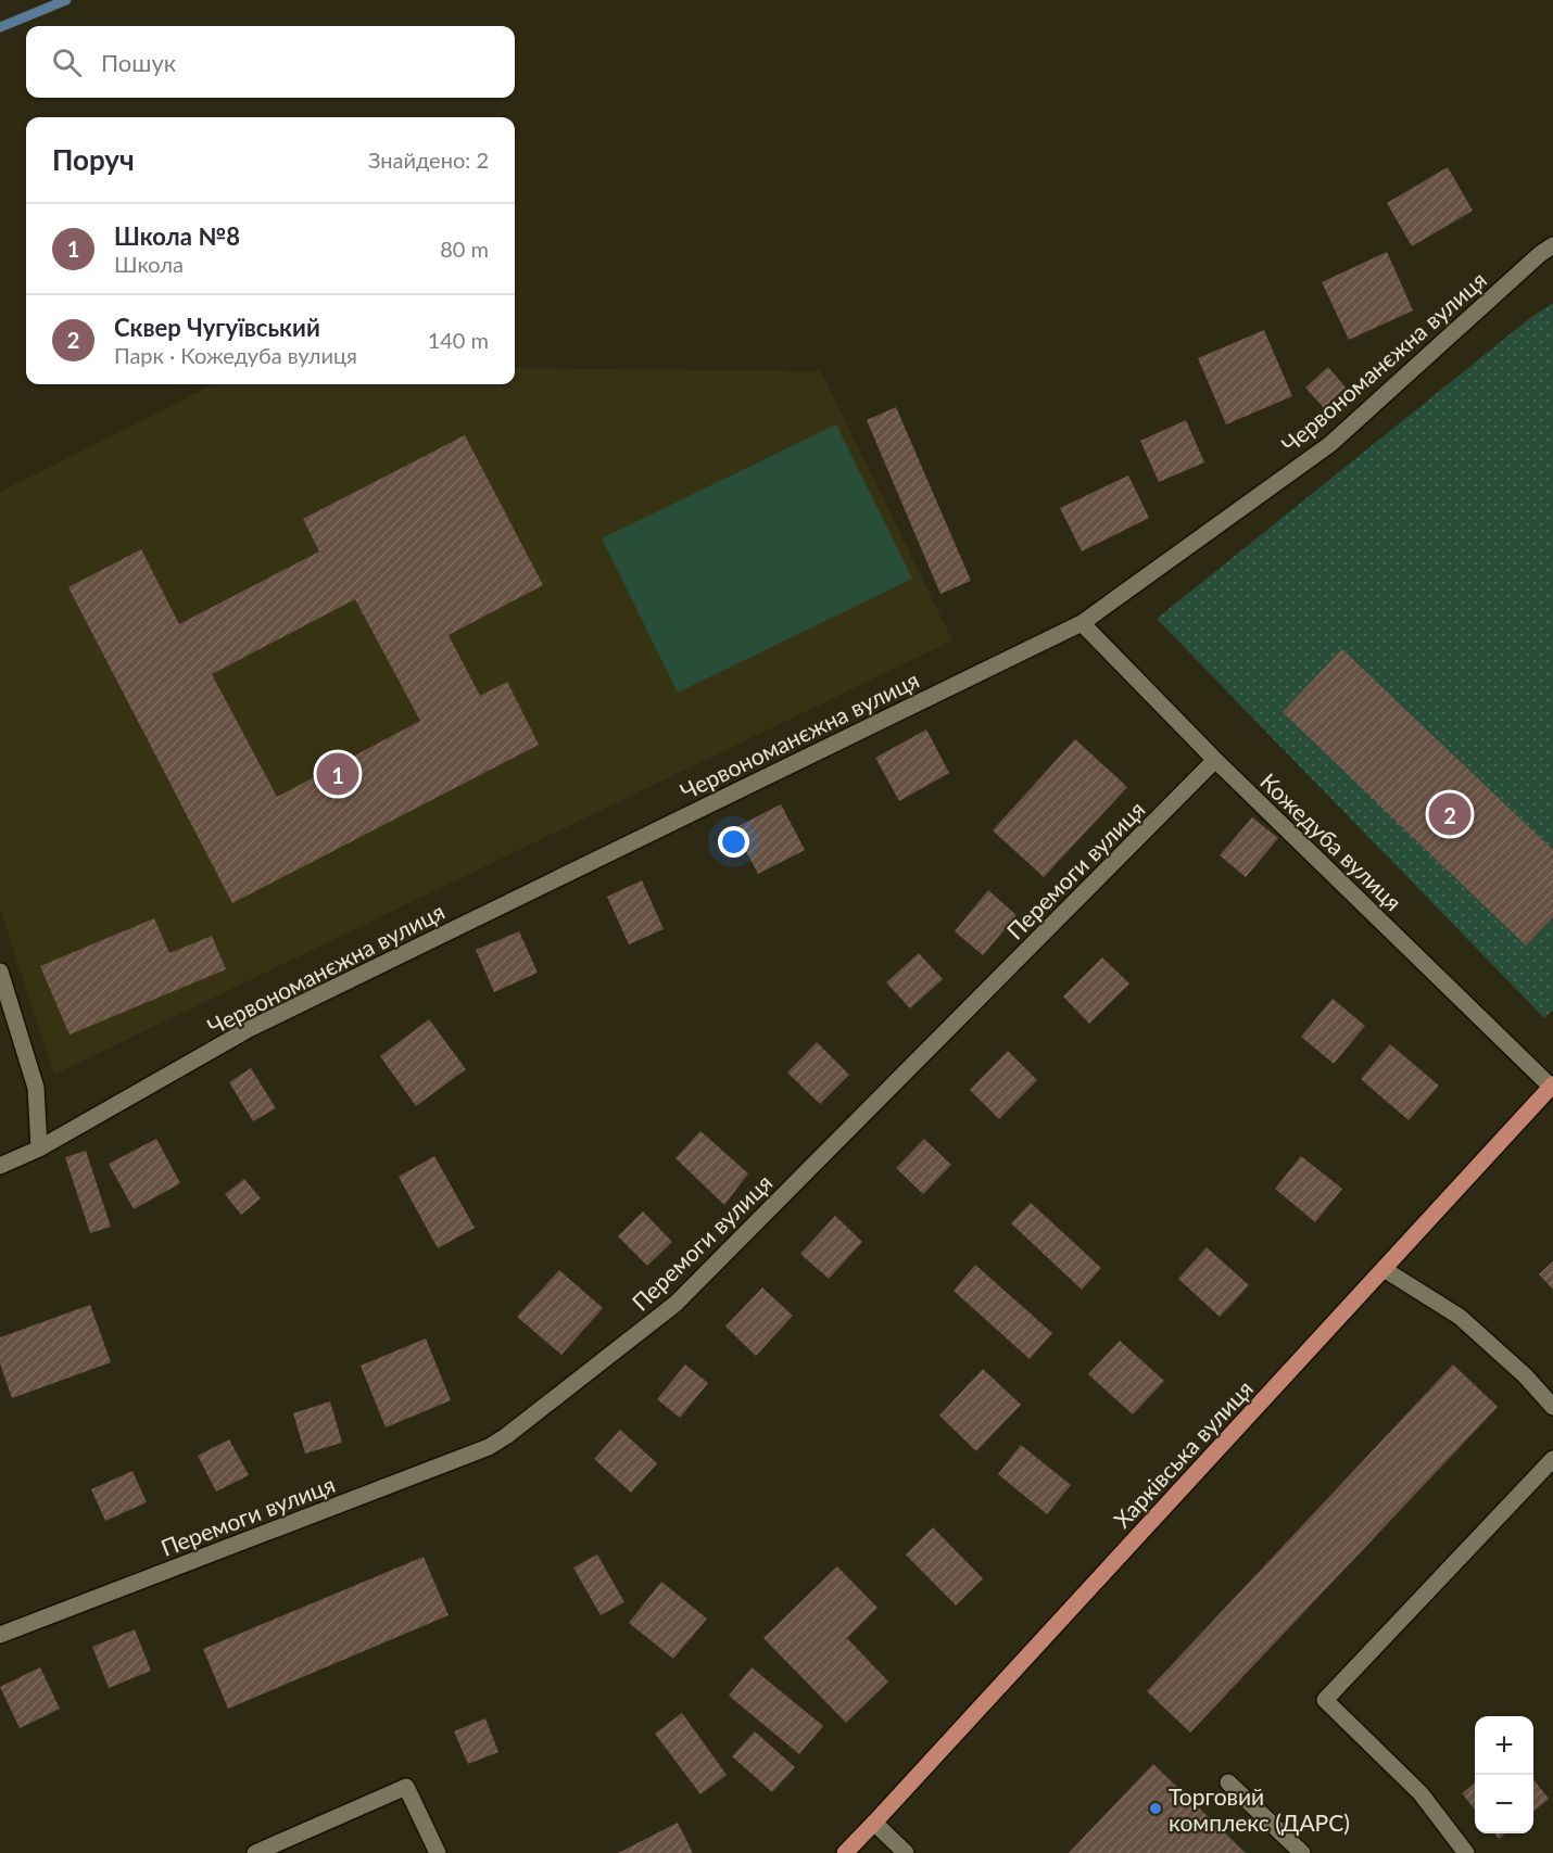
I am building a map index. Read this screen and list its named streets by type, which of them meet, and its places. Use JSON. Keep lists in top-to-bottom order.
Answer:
{
  "streets": {
    "main road": ["Харківська вулиця"],
    "street": ["Червономанєжна вулиця", "Кожедуба вулиця", "Перемоги вулиця"]
  },
  "crossings": [
    ["Червономанєжна вулиця", "Кожедуба вулиця"],
    ["Кожедуба вулиця", "Перемоги вулиця"],
    ["Кожедуба вулиця", "Харківська вулиця"]
  ],
  "places": ["Торговий комплекс (ДАРС)"],
  "page": {
    "search": "Пошук",
    "heading": ["Поруч", "Знайдено: 2"],
    "list": [
      {
        "mark": "1",
        "name": "Школа №8",
        "note": "Школа",
        "value": "80 m"
      },
      {
        "mark": "2",
        "name": "Сквер Чугуївський",
        "note": "Парк · Кожедуба вулиця",
        "value": "140 m"
      }
    ],
    "pins": ["1", "2"],
    "map_buttons": ["+", "−"]
  }
}
